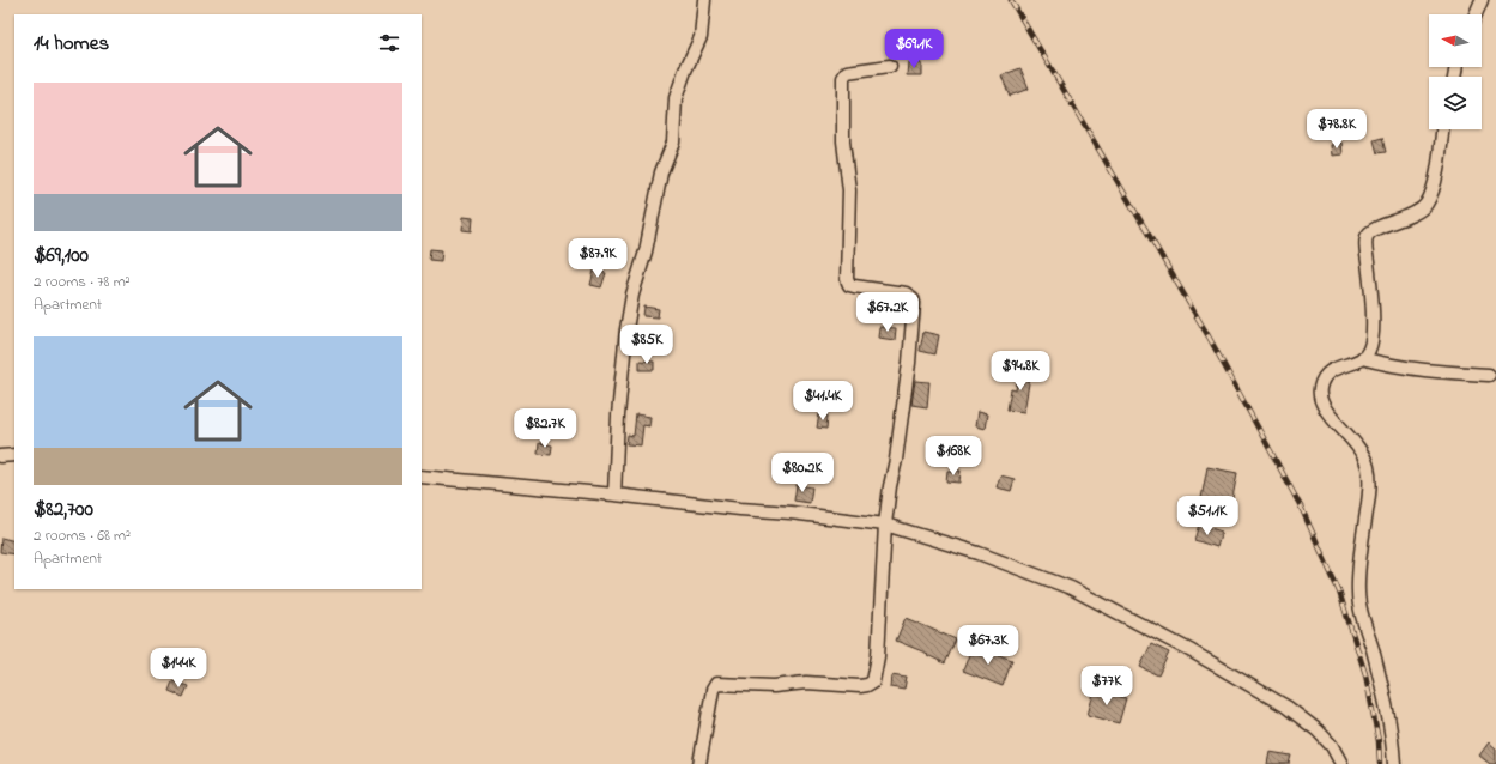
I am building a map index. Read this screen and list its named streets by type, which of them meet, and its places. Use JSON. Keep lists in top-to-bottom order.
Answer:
{
  "north": "left",
  "page": {
    "heading": "14 homes",
    "price": [
      "$69.1K",
      "$78.8K",
      "$87.9K",
      "$67.2K",
      "$85K",
      "$94.8K",
      "$41.4K",
      "$82.7K",
      "$168K",
      "$80.2K",
      "$51.1K",
      "$67.3K",
      "$144K",
      "$77K"
    ],
    "list": [
      {
        "name": "$69,100",
        "note": "2 rooms · 78 m² · Apartment"
      },
      {
        "name": "$82,700",
        "note": "2 rooms · 68 m² · Apartment"
      }
    ]
  }
}
